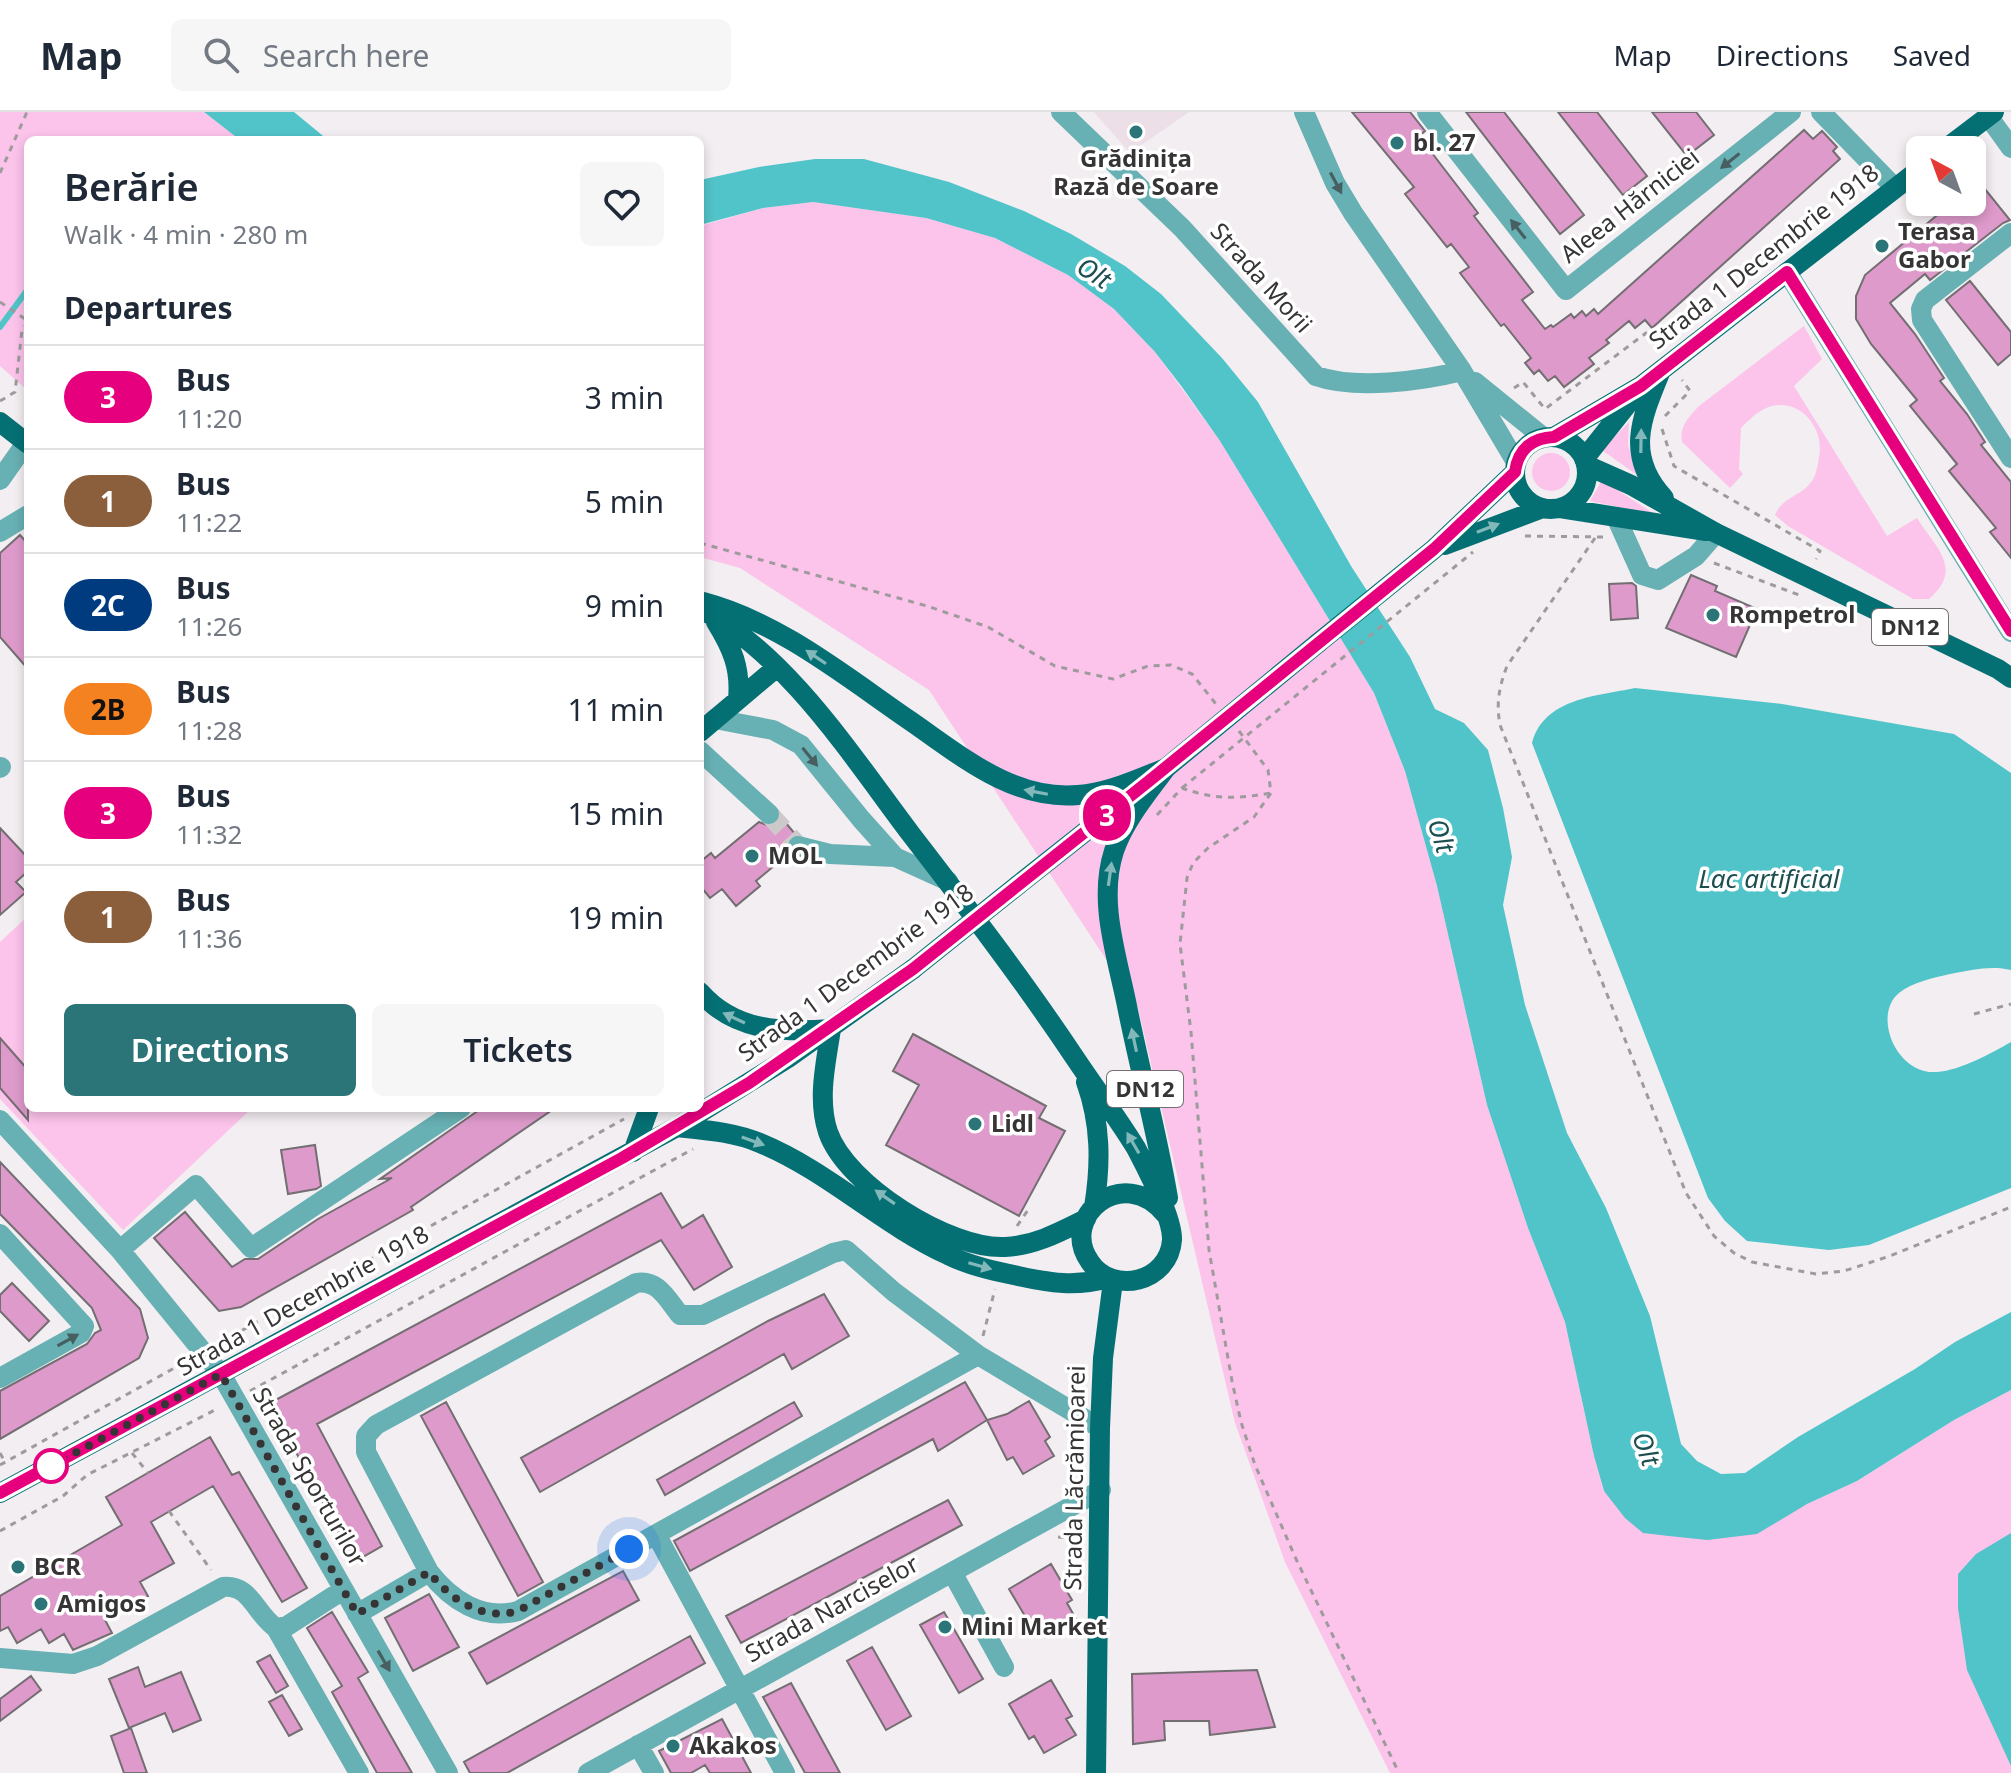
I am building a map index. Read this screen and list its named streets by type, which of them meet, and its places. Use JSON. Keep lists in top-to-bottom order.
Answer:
{
  "streets": {
    "main road": ["Strada 1 Decembrie 1918", "DN12", "Strada Lăcrămioarei"],
    "street": [
      "Aleea Hărniciei",
      "Strada Morii",
      "Strada Sporturilor",
      "Strada Narciselor"
    ]
  },
  "crossings": [
    ["Strada 1 Decembrie 1918", "DN12"],
    ["Strada 1 Decembrie 1918", "Strada Sporturilor"],
    ["DN12", "Strada Lăcrămioarei"],
    ["Strada Lăcrămioarei", "Strada Narciselor"]
  ],
  "water": ["Olt", "Lac artificial"],
  "places": [
    "Grădinița Rază de Soare",
    "bl. 27",
    "Terasa Gabor",
    "Rompetrol",
    "MOL",
    "Lidl",
    "BCR",
    "Amigos",
    "Mini Market",
    "Akakos"
  ],
  "lines": ["bus line 3"],
  "north": "top left",
  "page": {
    "header": "Map",
    "search": "Search here",
    "nav": ["Map", "Directions", "Saved"],
    "on_map": "3",
    "heading": [
      ["Berărie", "Walk · 4 min · 280 m"],
      "Departures"
    ],
    "list": [
      {
        "mark": "3",
        "name": "Bus",
        "note": "11:20",
        "value": "3 min"
      },
      {
        "mark": "1",
        "name": "Bus",
        "note": "11:22",
        "value": "5 min"
      },
      {
        "mark": "2C",
        "name": "Bus",
        "note": "11:26",
        "value": "9 min"
      },
      {
        "mark": "2B",
        "name": "Bus",
        "note": "11:28",
        "value": "11 min"
      },
      {
        "mark": "3",
        "name": "Bus",
        "note": "11:32",
        "value": "15 min"
      },
      {
        "mark": "1",
        "name": "Bus",
        "note": "11:36",
        "value": "19 min"
      }
    ],
    "buttons": ["Directions", "Tickets"]
  }
}
